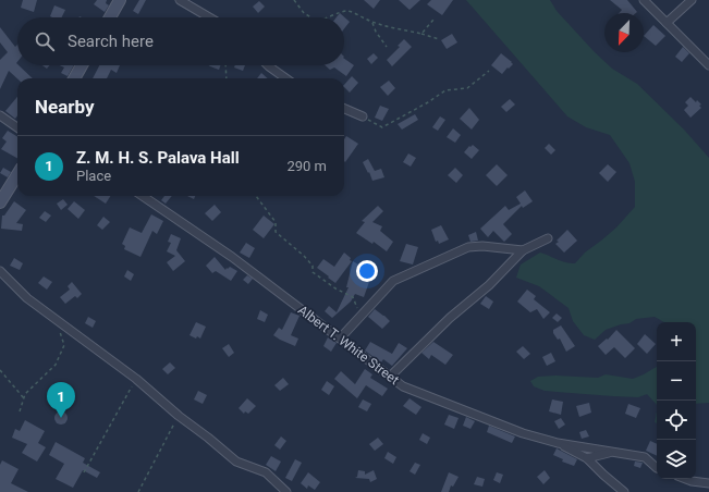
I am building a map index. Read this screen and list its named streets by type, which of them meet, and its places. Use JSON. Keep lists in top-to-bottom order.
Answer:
{
  "streets": {
    "street": ["Albert T. White Street"]
  },
  "north": "bottom left",
  "page": {
    "search": "Search here",
    "heading": "Nearby",
    "list": [
      {
        "mark": "1",
        "name": "Z. M. H. S. Palava Hall",
        "note": "Place",
        "value": "290 m"
      }
    ],
    "map_buttons": ["+", "−"],
    "pins": "1"
  }
}
